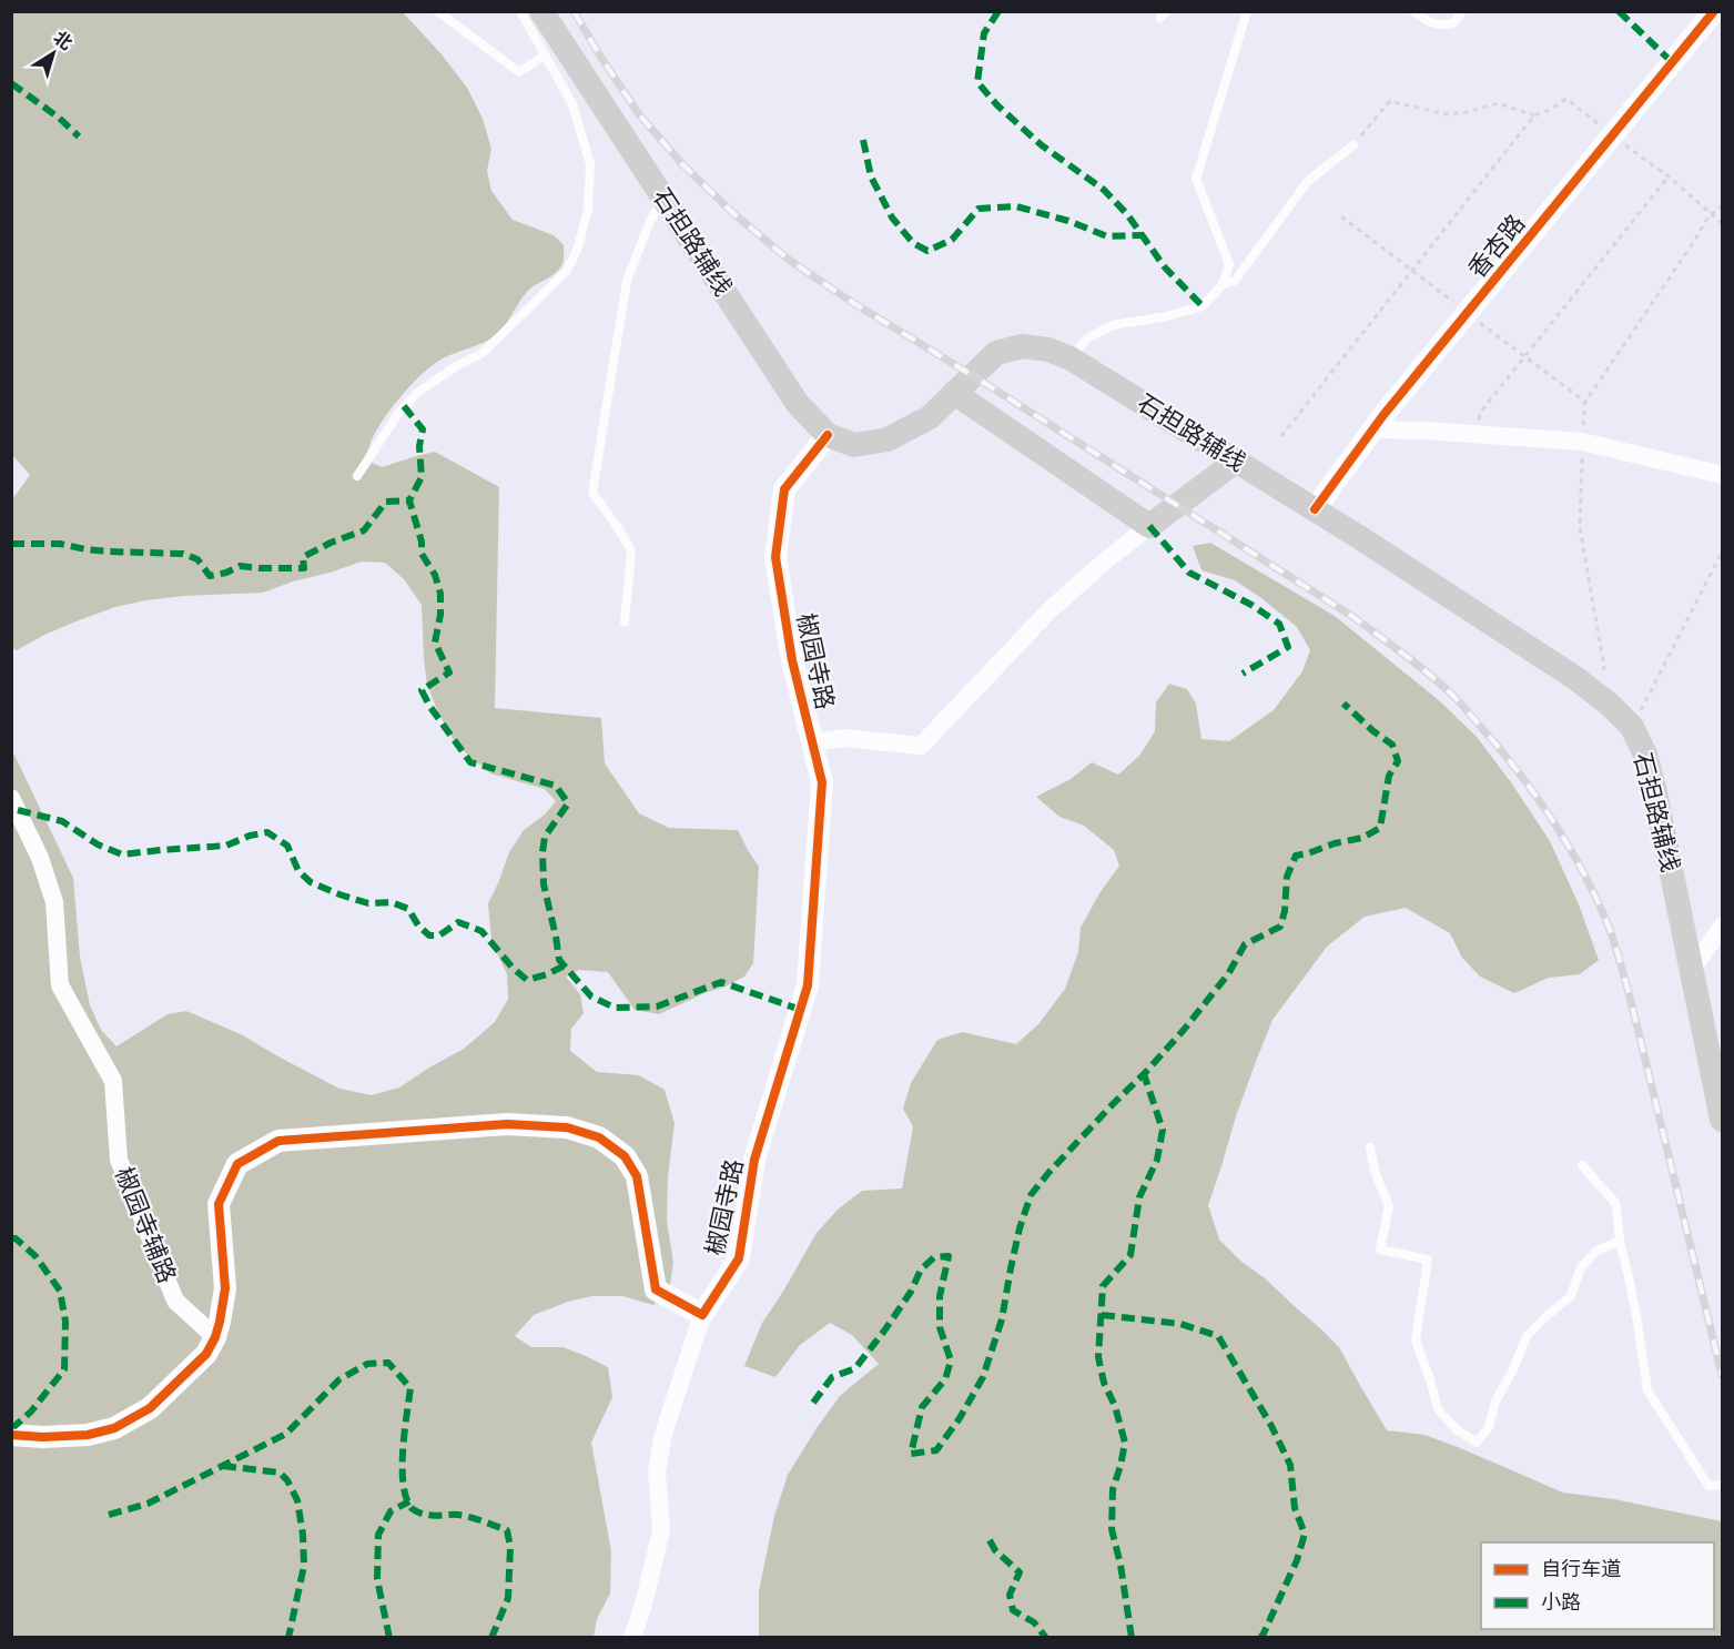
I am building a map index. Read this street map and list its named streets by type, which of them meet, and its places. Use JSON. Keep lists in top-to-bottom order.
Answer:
{
  "streets": {
    "main road": ["石担路辅线"],
    "street": ["香杏路", "椒园寺路", "椒园寺辅路"]
  },
  "crossings": [
    ["石担路辅线", "香杏路"],
    ["石担路辅线", "椒园寺路"]
  ],
  "legend": ["自行车道", "小路"],
  "north": "top right"
}
